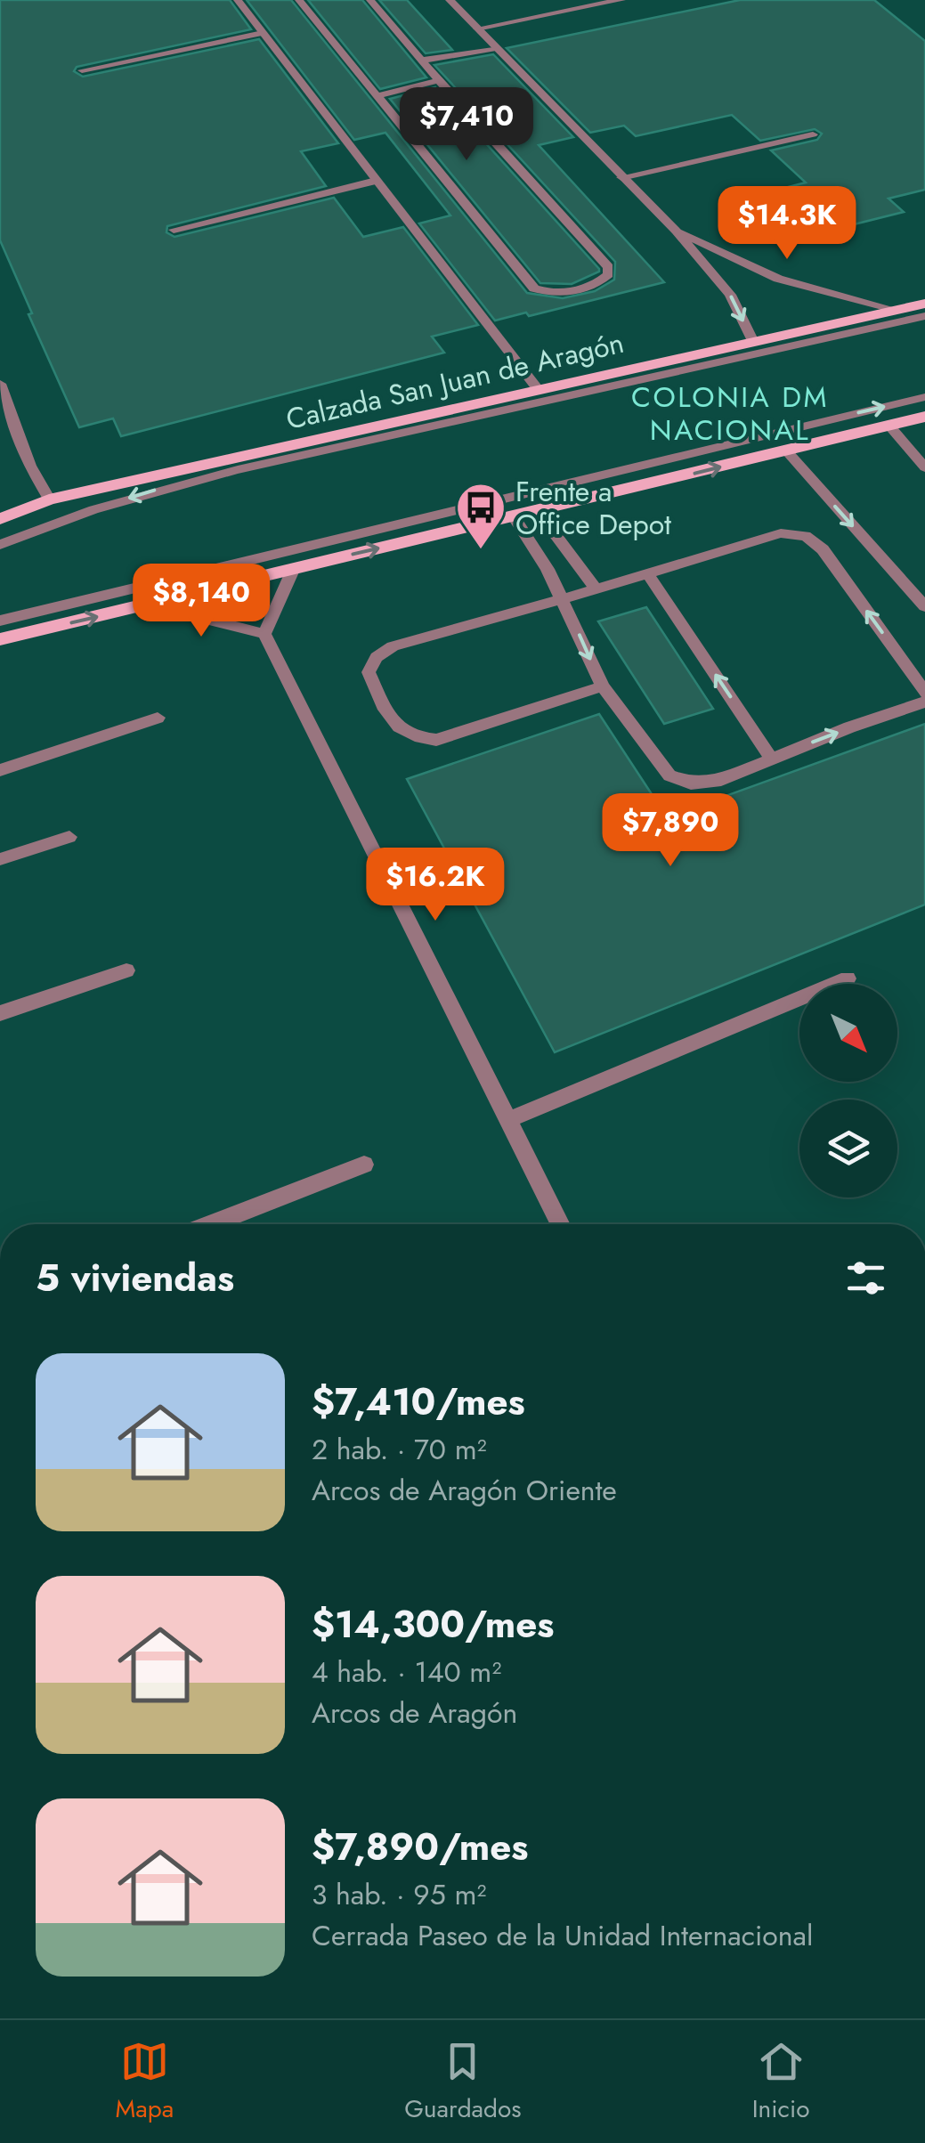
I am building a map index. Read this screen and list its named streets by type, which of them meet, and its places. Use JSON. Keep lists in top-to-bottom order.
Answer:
{
  "streets": {
    "main road": ["Calzada San Juan de Aragón"]
  },
  "districts": ["COLONIA DM NACIONAL"],
  "places": {
    "bus stop": ["Frente a Office Depot"]
  },
  "north": "bottom right",
  "page": {
    "price": [
      "$7,410",
      "$14.3K",
      "$8,140",
      "$7,890",
      "$16.2K"
    ],
    "heading": "5 viviendas",
    "list": [
      {
        "name": "$7,410/mes",
        "note": "2 hab. · 70 m² · Arcos de Aragón Oriente"
      },
      {
        "name": "$14,300/mes",
        "note": "4 hab. · 140 m² · Arcos de Aragón"
      },
      {
        "name": "$7,890/mes",
        "note": "3 hab. · 95 m² · Cerrada Paseo de la Unidad Internacional"
      }
    ],
    "tabs": ["Mapa", "Guardados", "Inicio"]
  }
}
